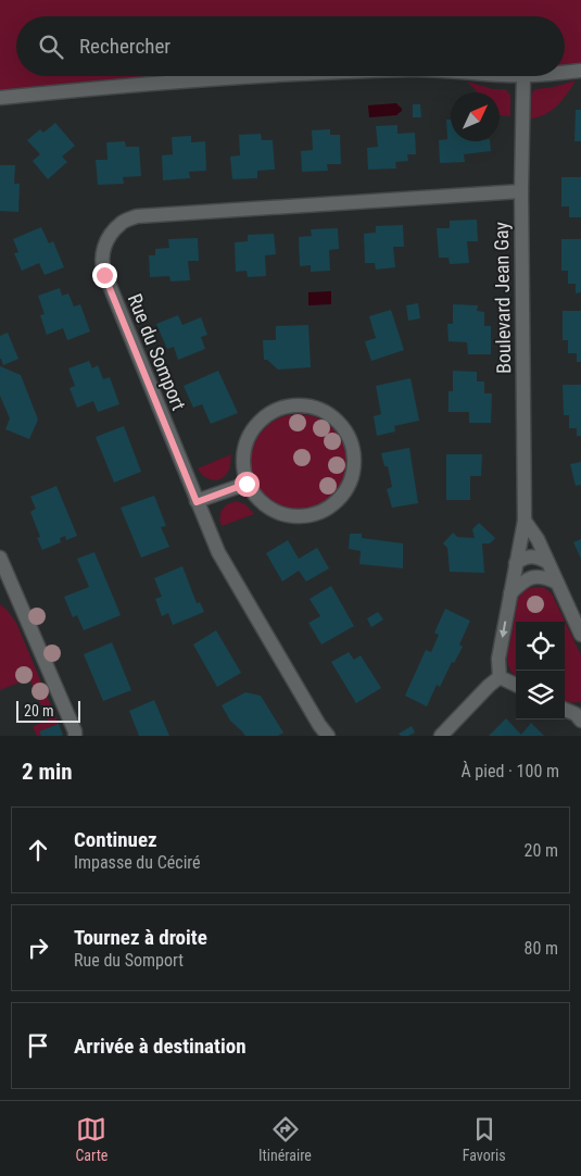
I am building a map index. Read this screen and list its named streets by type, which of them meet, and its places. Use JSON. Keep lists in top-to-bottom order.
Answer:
{
  "streets": {
    "street": ["Boulevard Jean Gay", "Rue du Somport"]
  },
  "crossings": [
    ["Boulevard Jean Gay", "Rue du Somport"]
  ],
  "scale_bar": "20 m",
  "north": "top right",
  "page": {
    "search": "Rechercher",
    "scale": "20 m",
    "heading": ["2 min", "À pied · 100 m"],
    "list": [
      ["Continuez", "Impasse du Céciré", "20 m"],
      ["Tournez à droite", "Rue du Somport", "80 m"],
      "Arrivée à destination"
    ],
    "nav": ["Carte", "Itinéraire", "Favoris"]
  }
}
